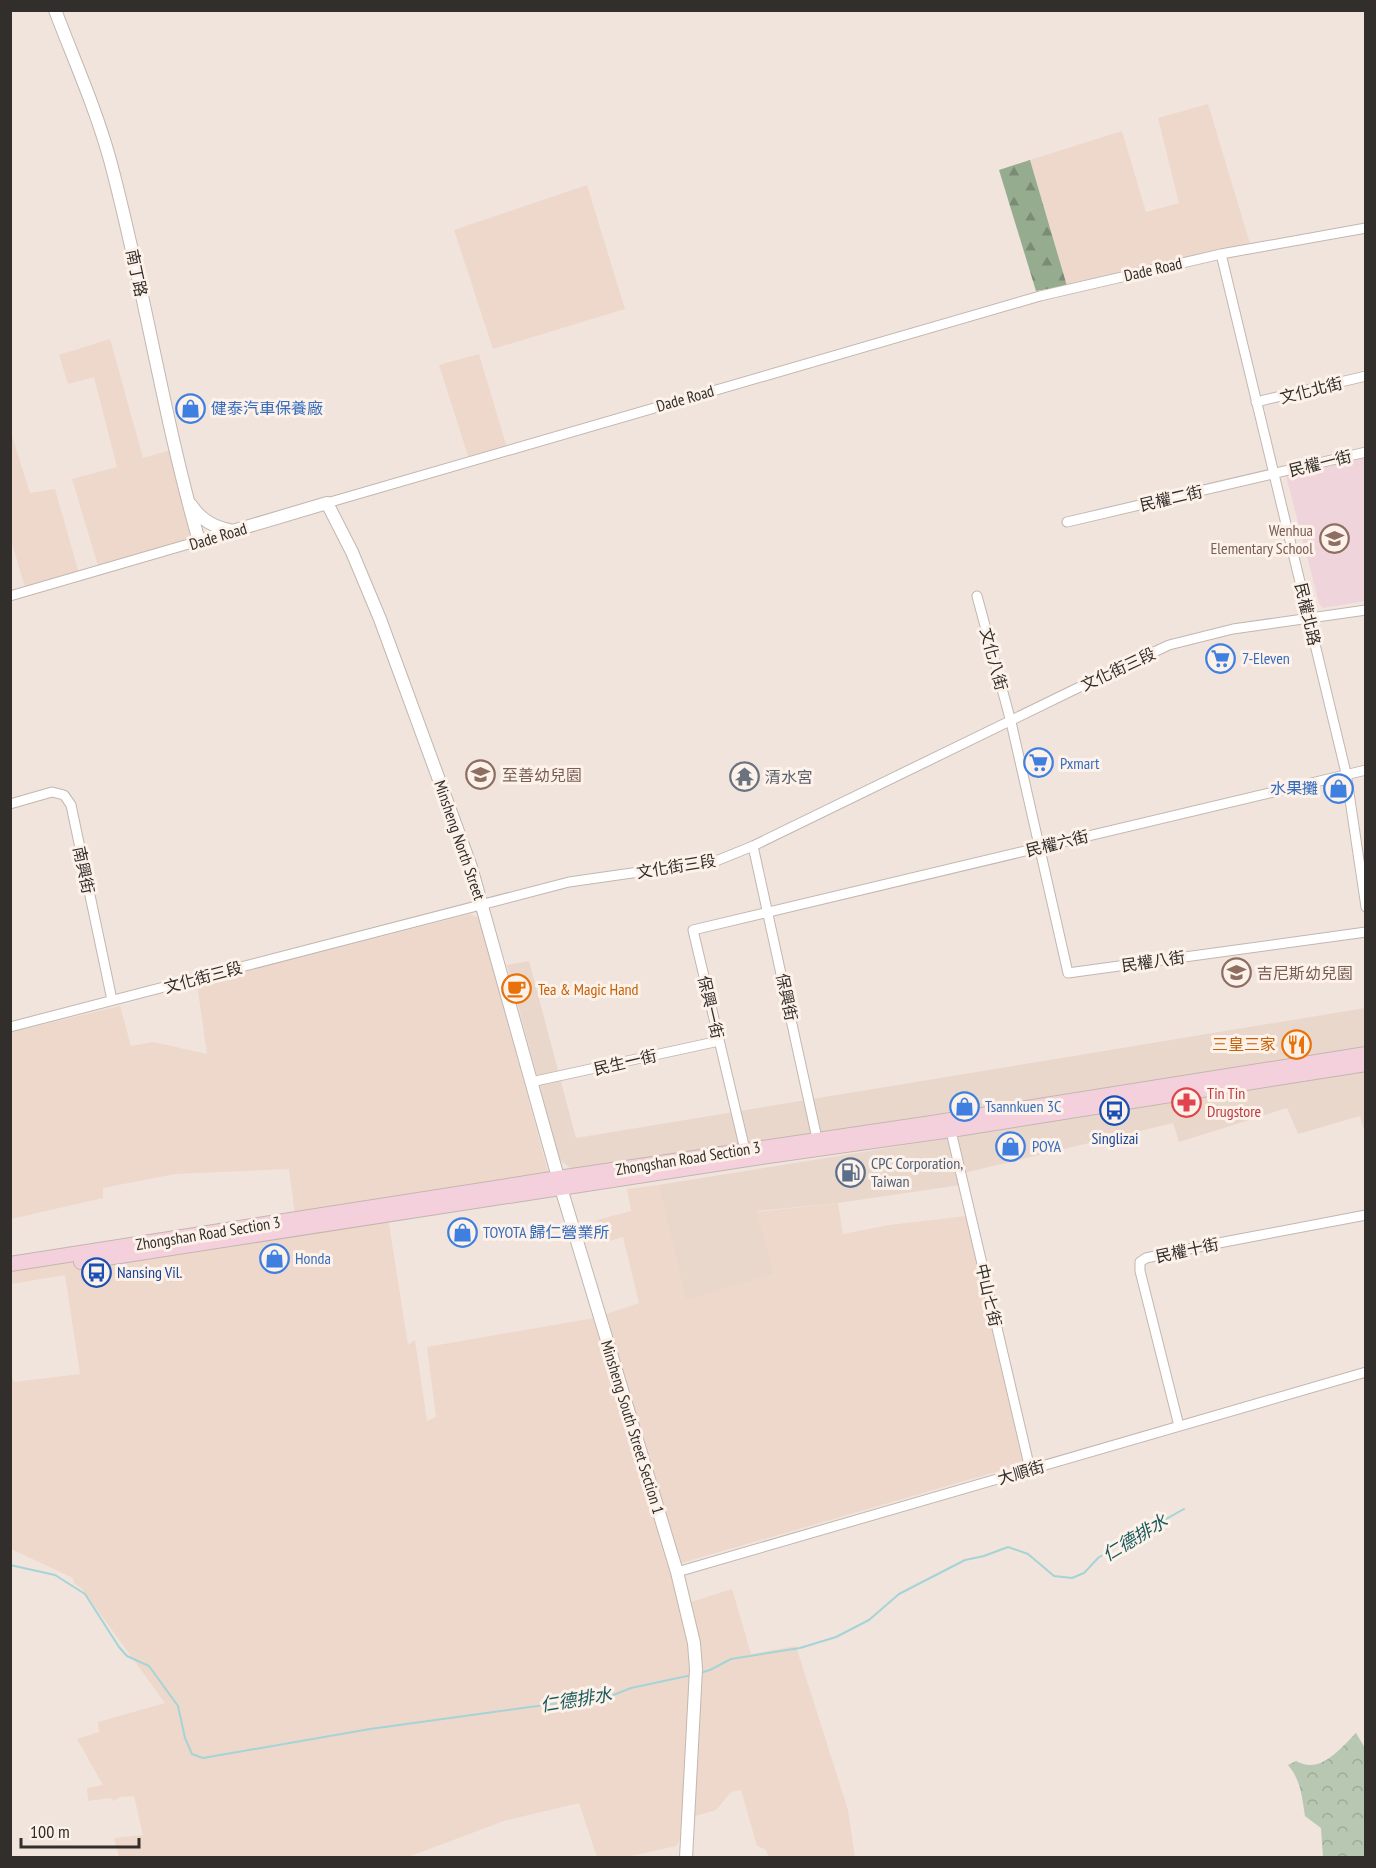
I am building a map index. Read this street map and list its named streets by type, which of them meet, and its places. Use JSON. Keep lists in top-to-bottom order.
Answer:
{
  "streets": {
    "main road": ["Zhongshan Road Section 3"],
    "street": [
      "Dade Road",
      "南丁路",
      "文化北街",
      "民權一街",
      "民權二街",
      "民權北路",
      "文化八街",
      "文化街三段",
      "Minsheng North Street",
      "民權六街",
      "南興街",
      "民權八街",
      "保興街",
      "保興一街",
      "民生一街",
      "民權十街",
      "中山七街",
      "Minsheng South Street Section 1",
      "大順街"
    ]
  },
  "crossings": [
    ["Dade Road", "南丁路"],
    ["Dade Road", "民權北路"],
    ["Dade Road", "Minsheng North Street"],
    ["文化北街", "民權北路"],
    ["民權一街", "民權二街"],
    ["民權一街", "民權北路"],
    ["民權二街", "民權北路"],
    ["民權北路", "文化街三段"],
    ["民權北路", "民權六街"],
    ["文化八街", "文化街三段"],
    ["文化八街", "民權六街"],
    ["文化八街", "民權八街"],
    ["文化街三段", "Minsheng North Street"],
    ["文化街三段", "南興街"],
    ["文化街三段", "保興街"],
    ["Minsheng North Street", "民生一街"],
    ["Minsheng North Street", "Zhongshan Road Section 3"],
    ["Minsheng North Street", "Minsheng South Street Section 1"],
    ["民權六街", "民權八街"],
    ["民權六街", "保興街"],
    ["民權六街", "保興一街"],
    ["保興街", "保興一街"],
    ["保興街", "Zhongshan Road Section 3"],
    ["保興一街", "民生一街"],
    ["保興一街", "Zhongshan Road Section 3"],
    ["Zhongshan Road Section 3", "中山七街"],
    ["Zhongshan Road Section 3", "Minsheng South Street Section 1"],
    ["民權十街", "大順街"],
    ["中山七街", "大順街"],
    ["Minsheng South Street Section 1", "大順街"]
  ],
  "water": ["仁德排水"],
  "places": {
    "shop": [
      "健泰汽車保養廠",
      "水果攤",
      "Tsannkuen 3C",
      "POYA",
      "TOYOTA 歸仁營業所",
      "Honda"
    ],
    "school or university": ["Wenhua Elementary School", "至善幼兒園", "吉尼斯幼兒園"],
    "supermarket": ["7-Eleven", "Pxmart"],
    "temple": ["清水宮"],
    "cafe": ["Tea & Magic Hand"],
    "restaurant": ["三皇三家"],
    "pharmacy": ["Tin Tin Drugstore"],
    "bus stop": ["Singlizai", "Nansing Vil."],
    "fuel station": ["CPC Corporation, Taiwan"]
  },
  "scale_bar": "100 m"
}
